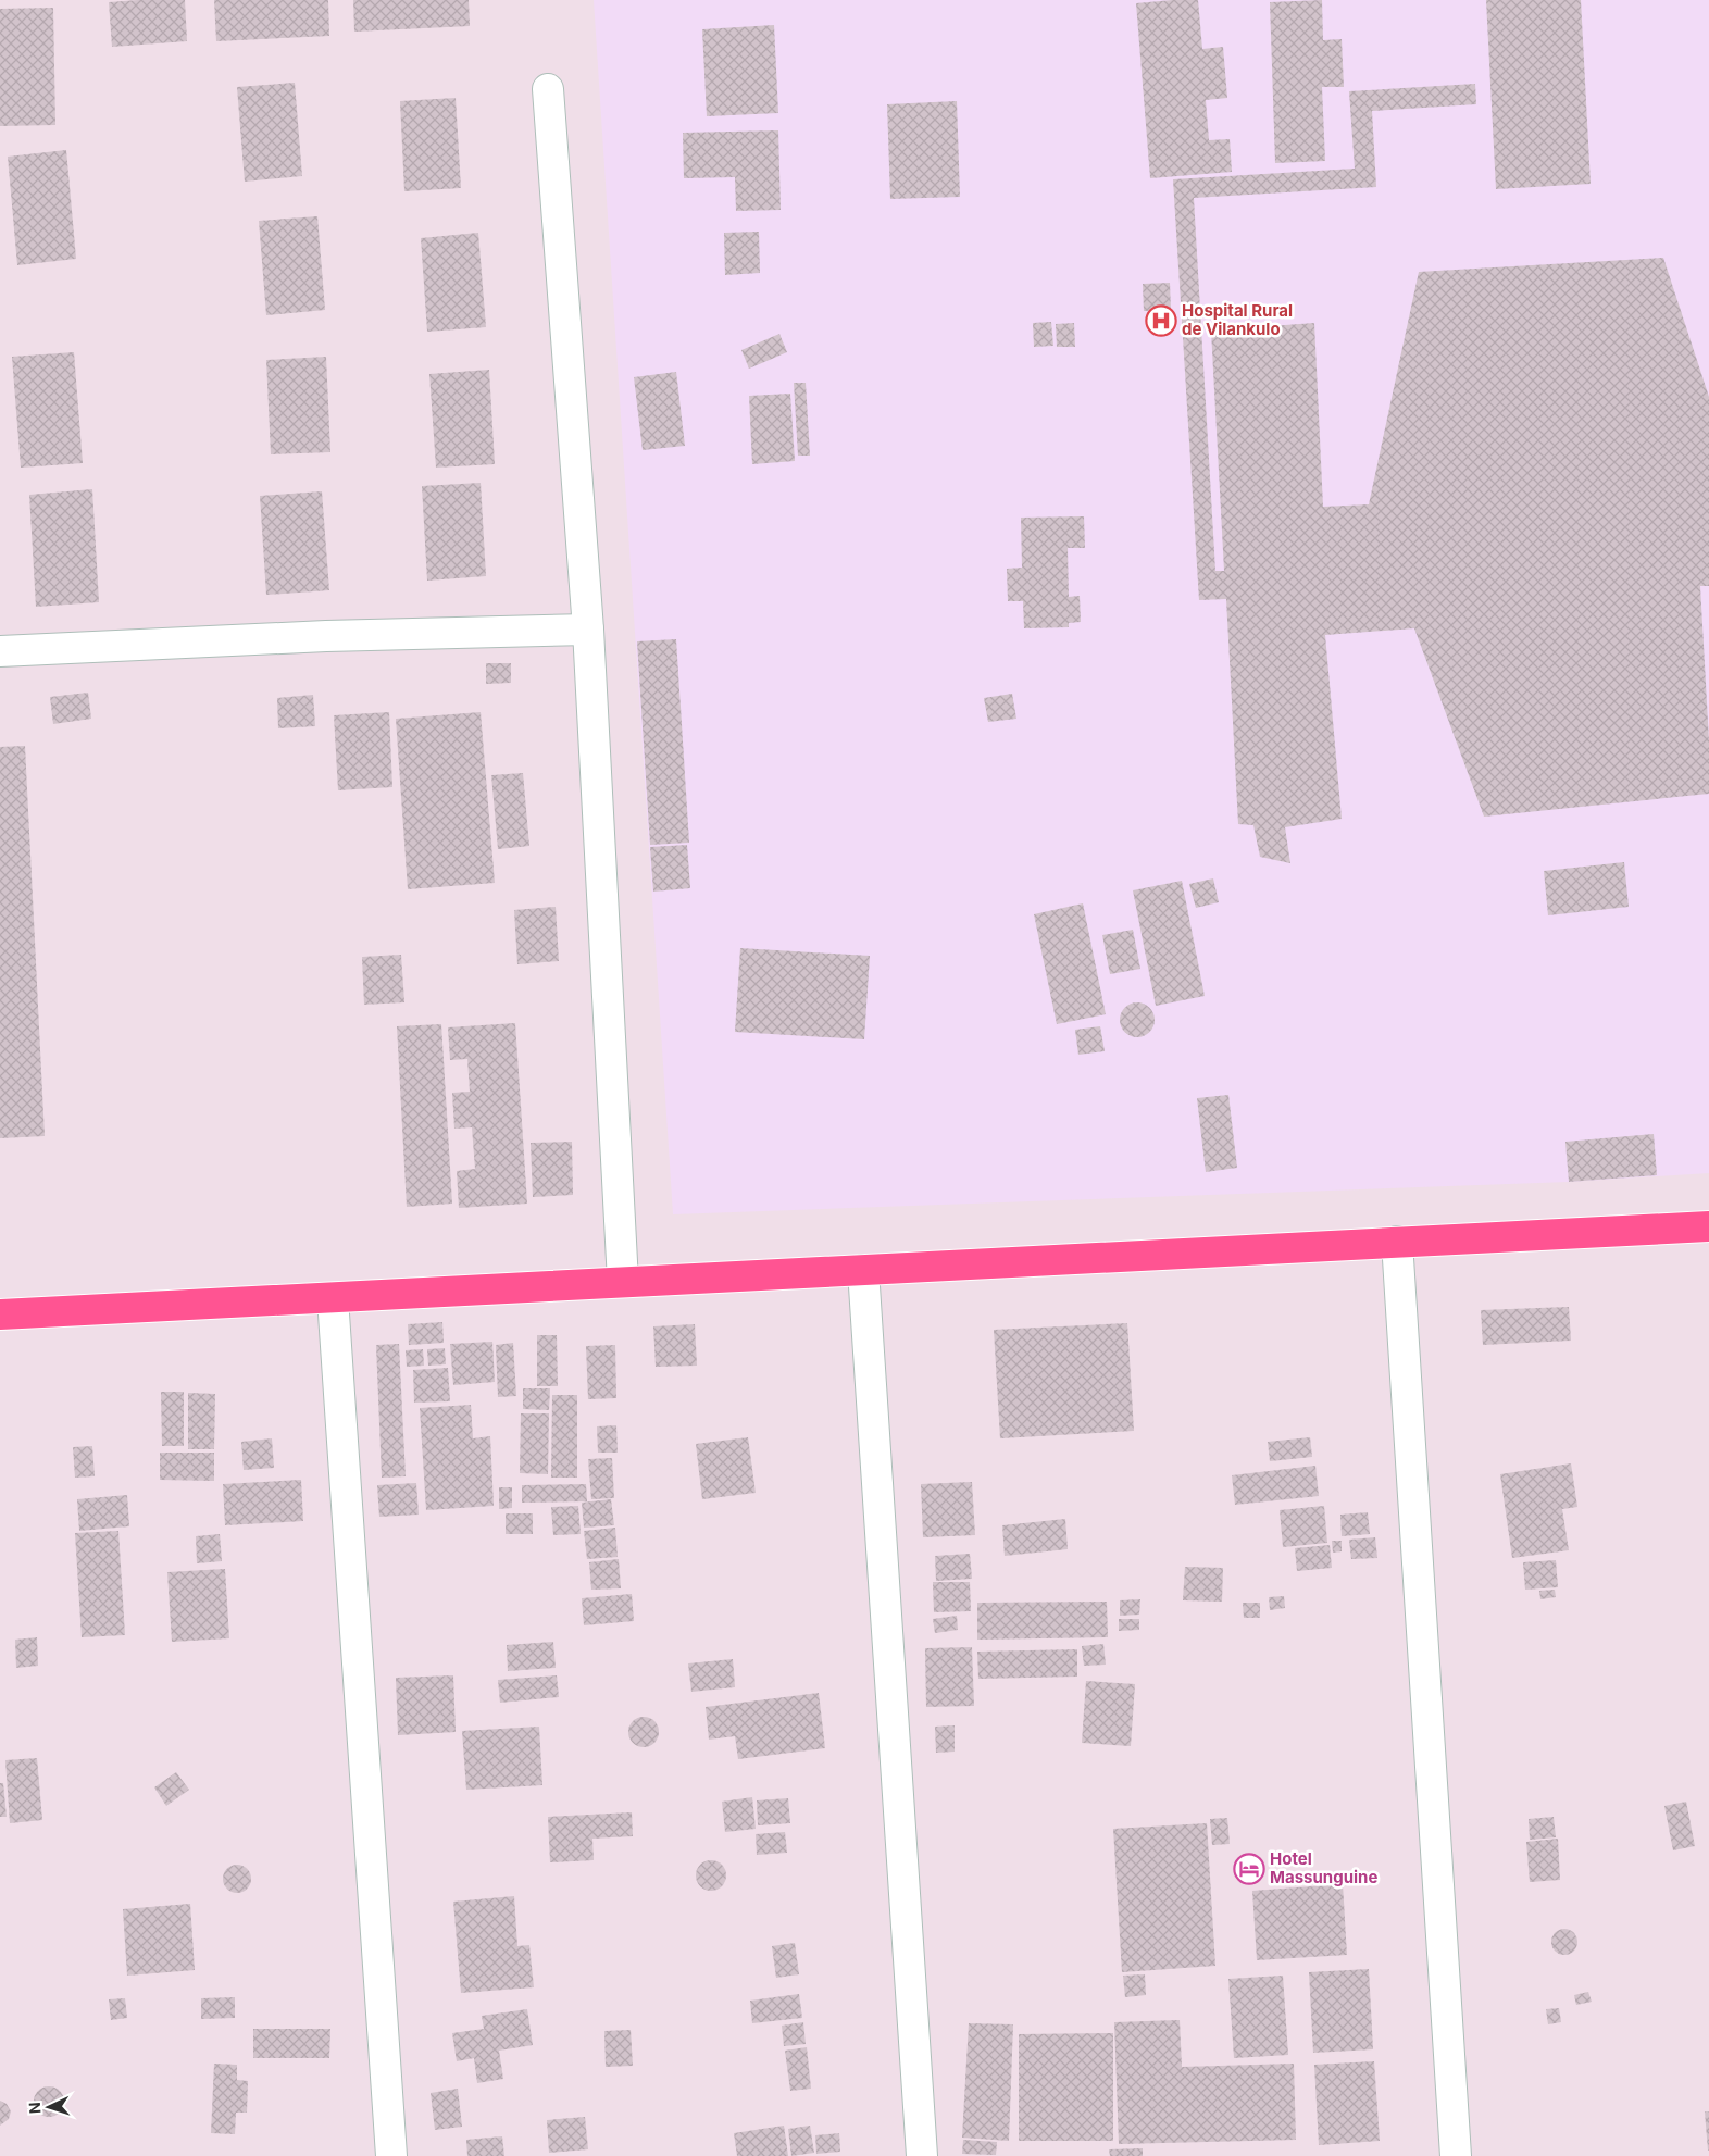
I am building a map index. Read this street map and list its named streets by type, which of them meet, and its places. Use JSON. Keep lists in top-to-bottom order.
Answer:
{
  "places": {
    "hospital": ["Hospital Rural de Vilankulo"],
    "hotel": ["Hotel Massunguine"]
  },
  "north": "left"
}
